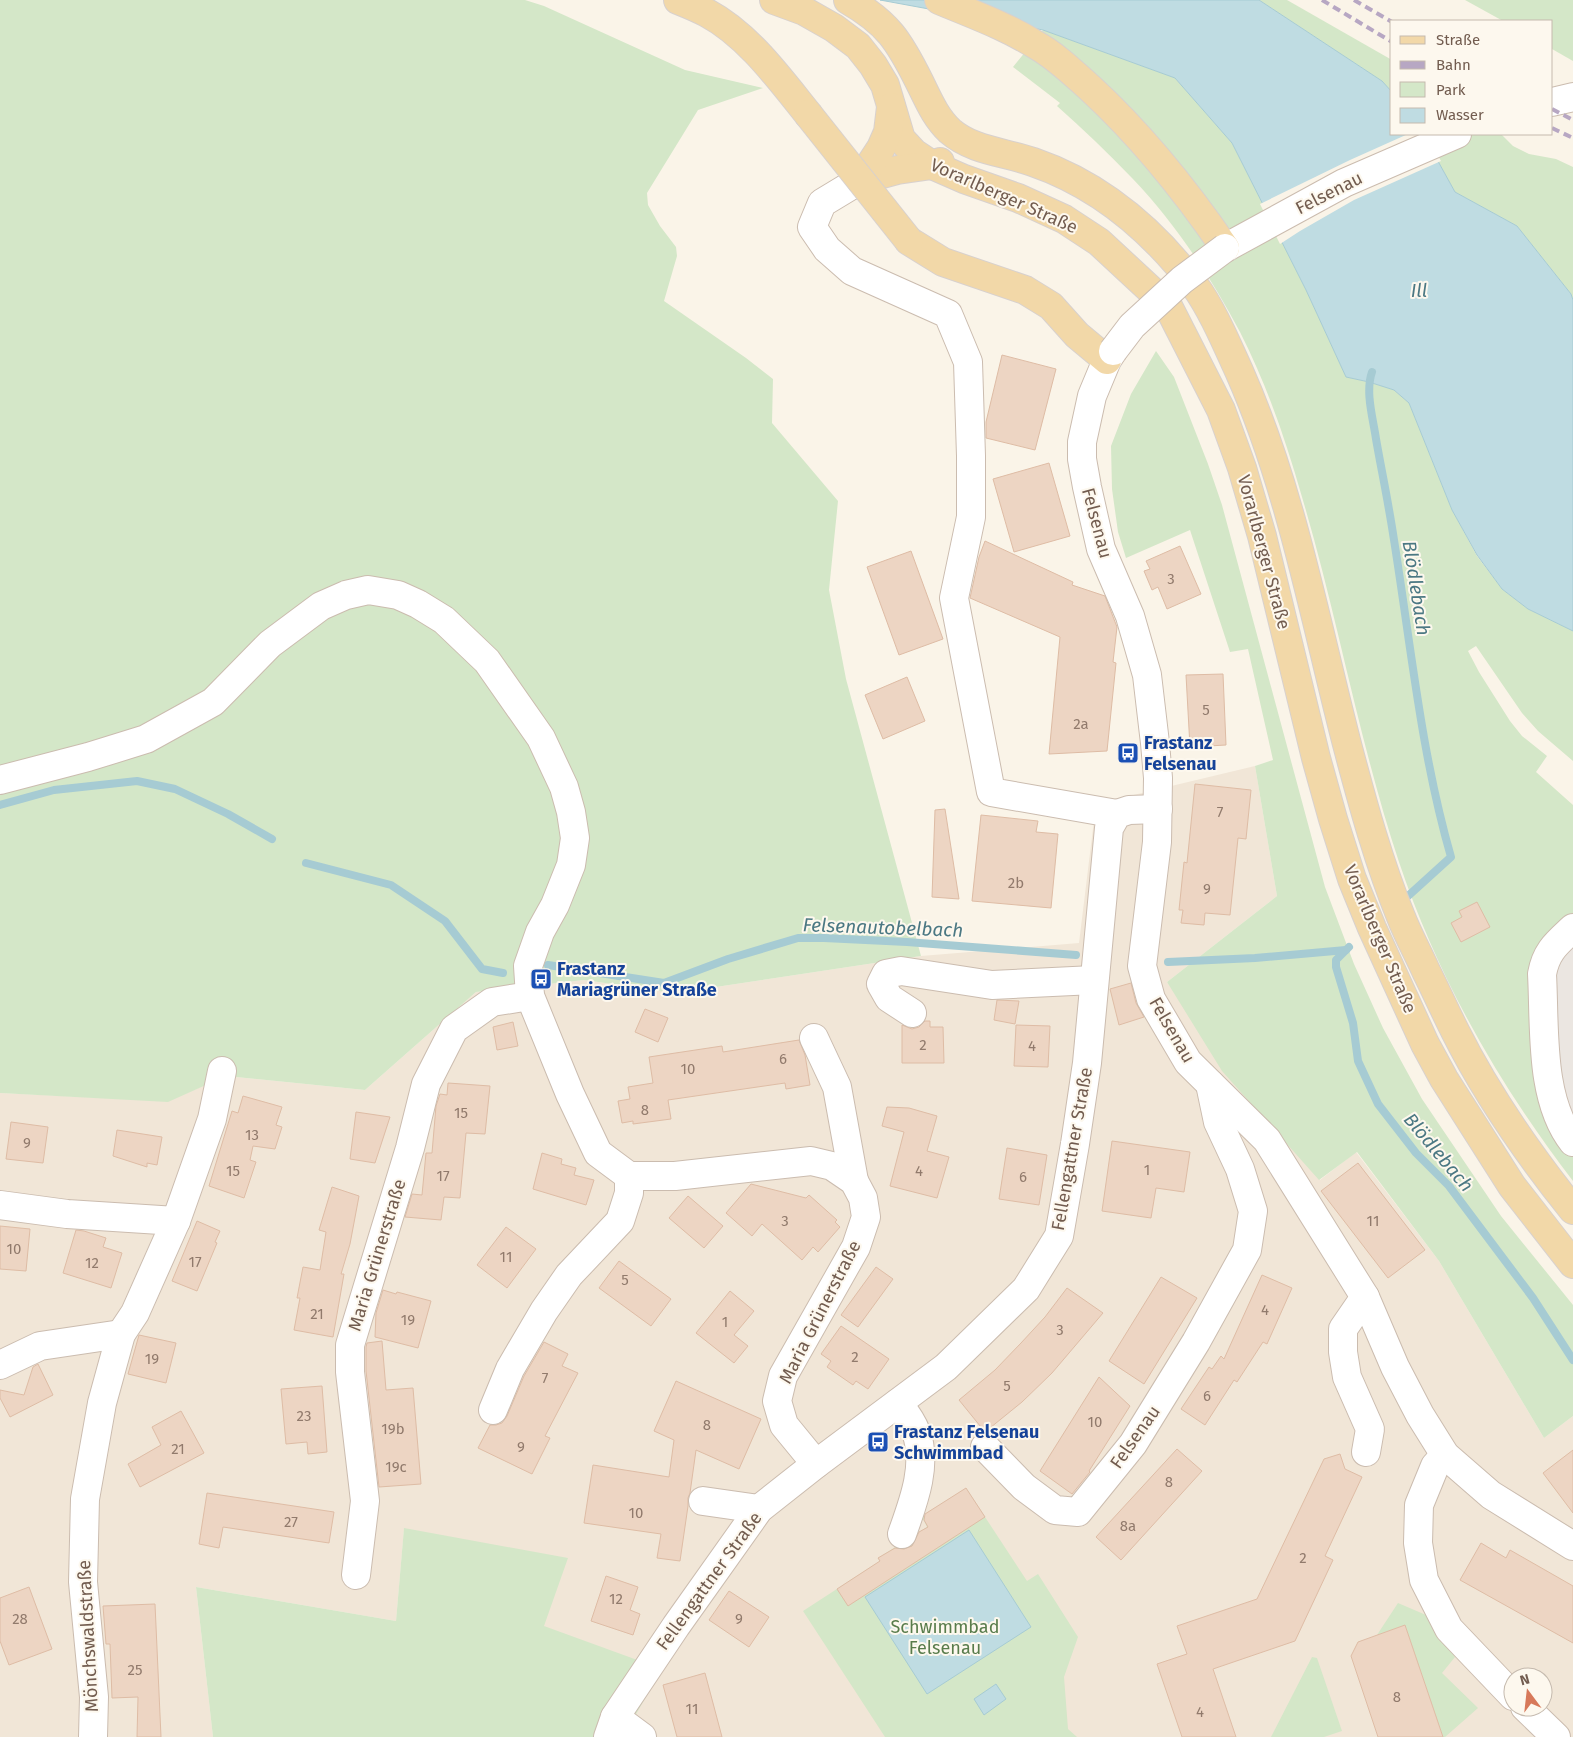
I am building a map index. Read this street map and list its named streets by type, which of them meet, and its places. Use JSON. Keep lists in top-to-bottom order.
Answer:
{
  "streets": {
    "main road": ["Vorarlberger Straße"],
    "street": [
      "Felsenau",
      "Fellengattner Straße",
      "Maria Grünerstraße",
      "Mönchswaldstraße"
    ]
  },
  "crossings": [
    ["Fellengattner Straße", "Maria Grünerstraße"]
  ],
  "water": ["Ill", "Blödlebach", "Felsenautobelbach"],
  "parks": ["Schwimmbad Felsenau"],
  "places": {
    "bus stop": ["Frastanz Felsenau", "Frastanz Mariagrüner Straße", "Frastanz Felsenau Schwimmbad"]
  },
  "house_numbers": [
    "3",
    "5",
    "2a",
    "7",
    "2b",
    "9",
    "2",
    "4",
    "6",
    "10",
    "8",
    "15",
    "13",
    "9",
    "1",
    "15",
    "4",
    "17",
    "6",
    "3",
    "11",
    "10",
    "11",
    "17",
    "12",
    "5",
    "4",
    "21",
    "19",
    "1",
    "3",
    "2",
    "19",
    "7",
    "5",
    "6",
    "23",
    "10",
    "8",
    "19b",
    "9",
    "21",
    "19c",
    "8",
    "10",
    "27",
    "8a",
    "2",
    "12",
    "28",
    "9",
    "25",
    "8",
    "11",
    "4"
  ],
  "legend": [
    "Straße",
    "Bahn",
    "Park",
    "Wasser"
  ],
  "north": "top"
}
